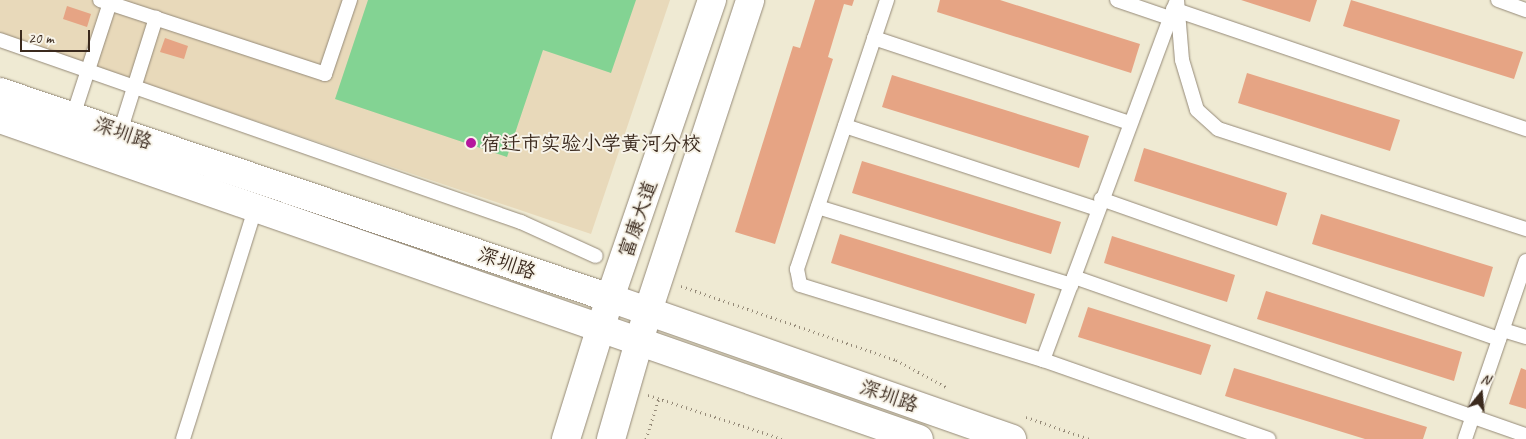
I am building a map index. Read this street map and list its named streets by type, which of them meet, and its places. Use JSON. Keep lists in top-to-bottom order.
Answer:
{
  "streets": {
    "street": ["深圳路", "富康大道"]
  },
  "crossings": [
    ["深圳路", "富康大道"]
  ],
  "places": ["宿迁市实验小学黄河分校"],
  "scale_bar": "20 m",
  "north": "top"
}
